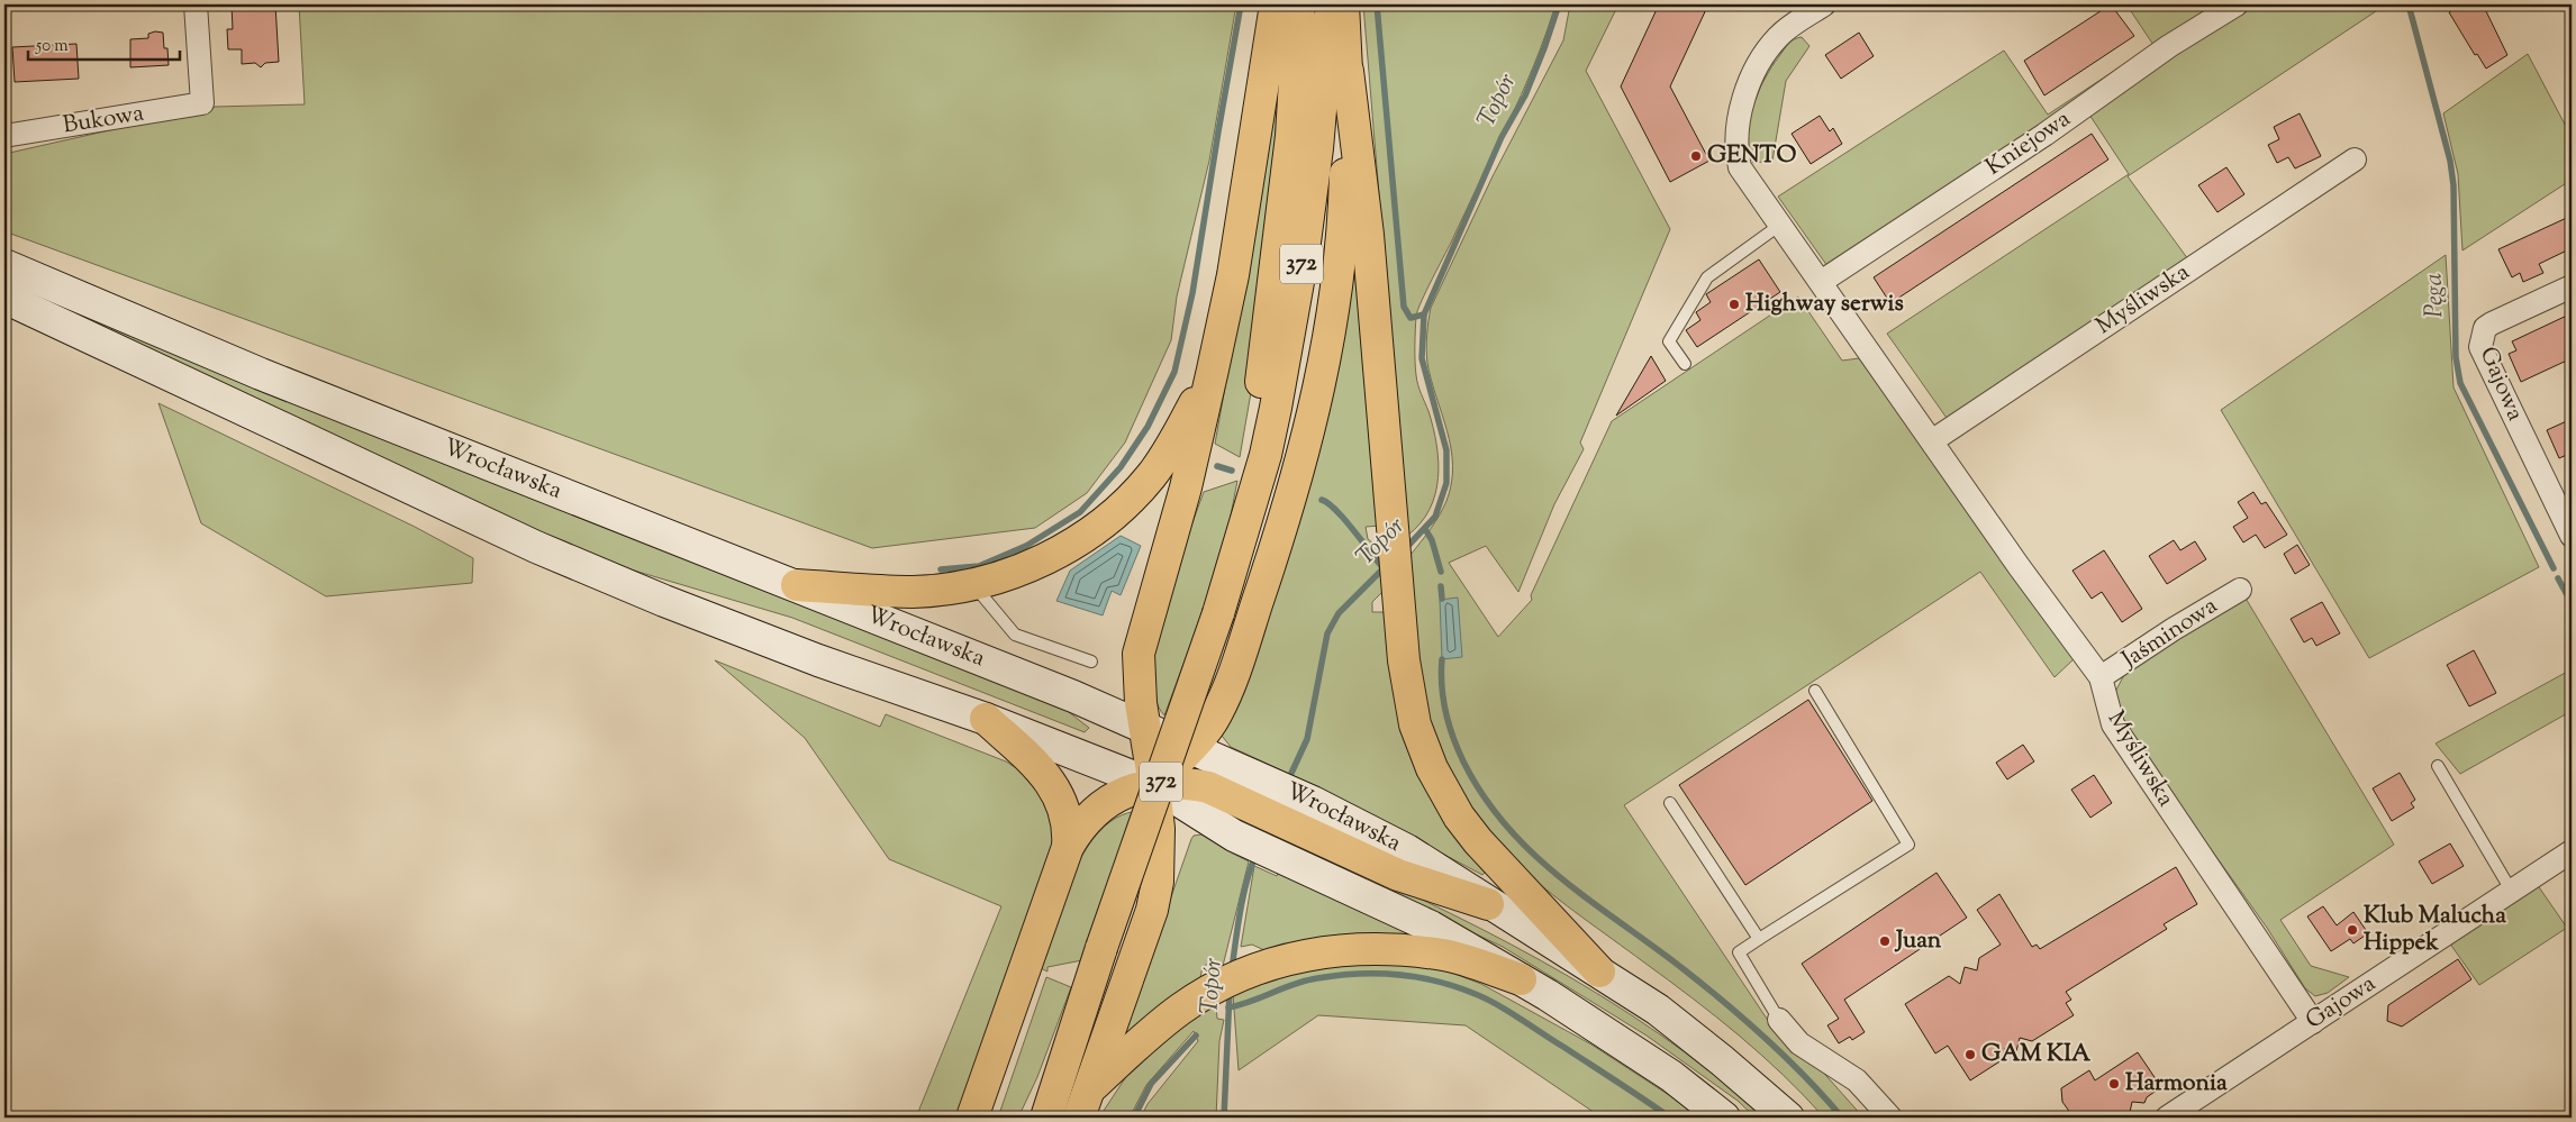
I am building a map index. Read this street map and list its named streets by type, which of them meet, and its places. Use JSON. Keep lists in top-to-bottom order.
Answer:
{
  "streets": {
    "main road": ["372", "Wrocławska"],
    "street": [
      "Bukowa",
      "Kniejowa",
      "Myśliwska",
      "Gajowa",
      "Jaśminowa"
    ]
  },
  "crossings": [
    ["Kniejowa", "Myśliwska"],
    ["Myśliwska", "Gajowa"],
    ["Myśliwska", "Jaśminowa"]
  ],
  "water": ["Topór", "Pęga"],
  "places": [
    "GENTO",
    "Highway serwis",
    "Klub Malucha Hippek",
    "Juan",
    "GAM KIA",
    "Harmonia"
  ],
  "scale_bar": "50 m"
}
